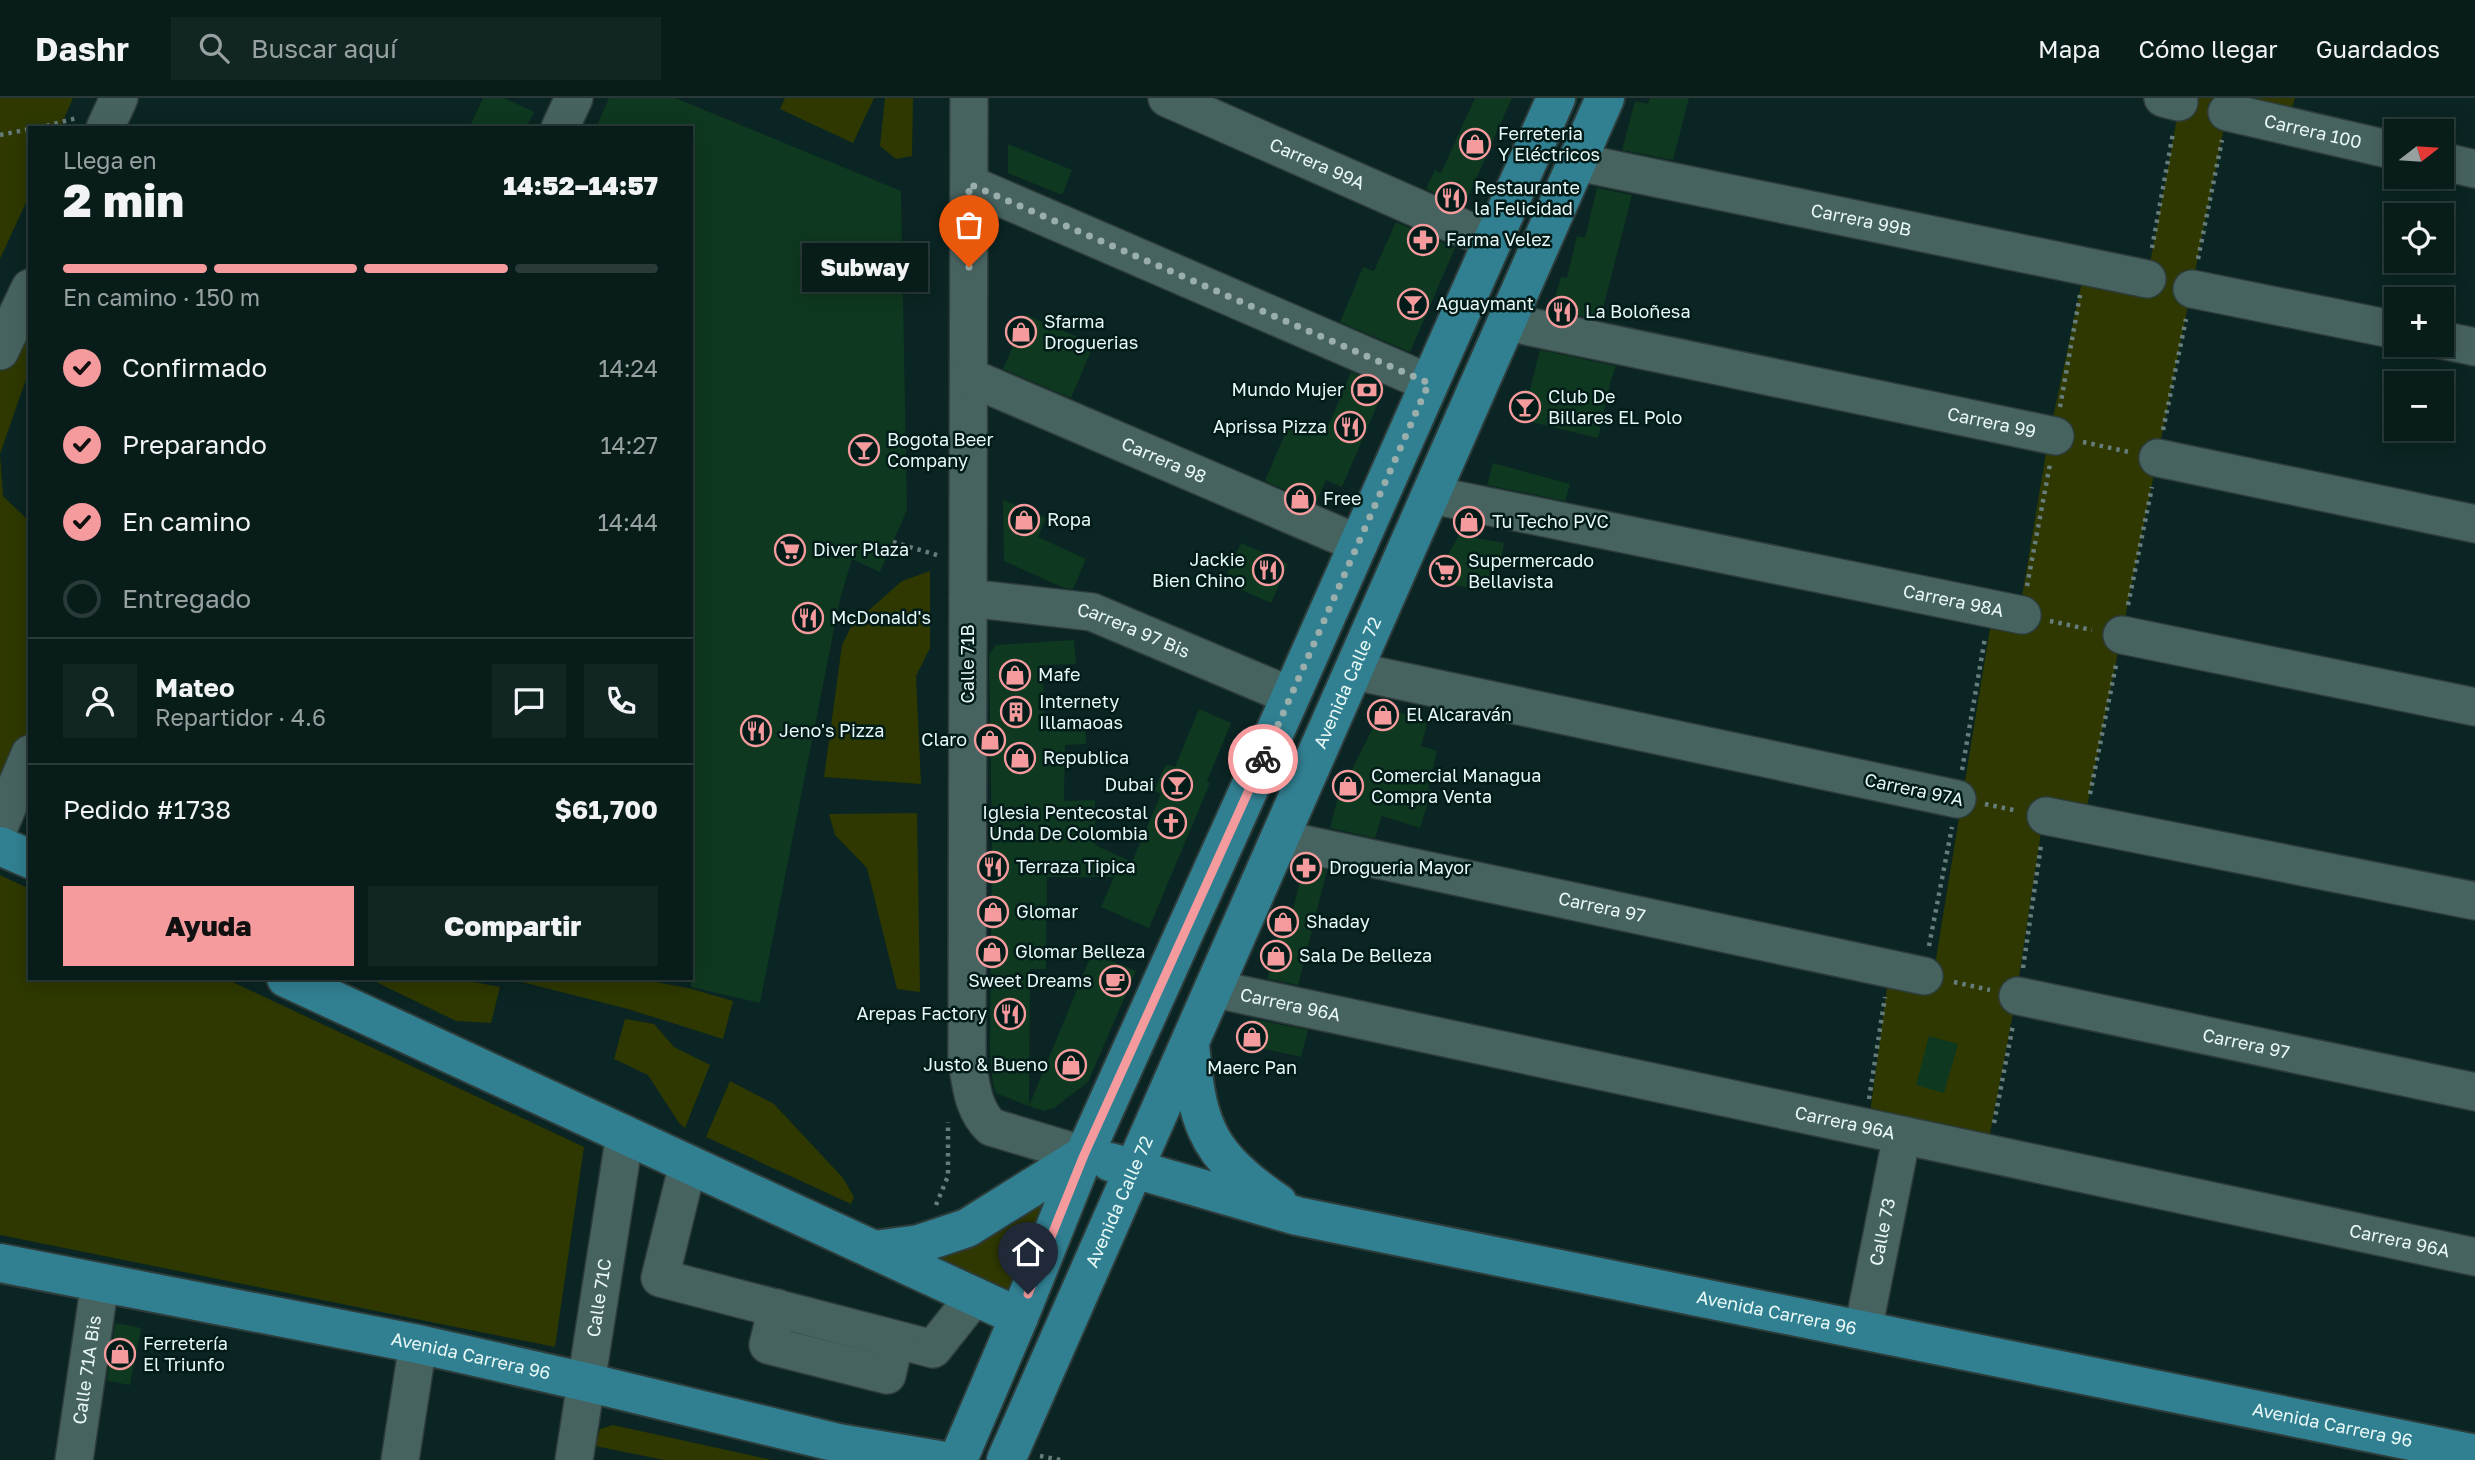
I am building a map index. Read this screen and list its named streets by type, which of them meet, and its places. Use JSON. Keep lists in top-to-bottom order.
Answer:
{
  "streets": {
    "main road": ["Avenida Calle 72", "Avenida Carrera 96"],
    "street": [
      "Carrera 100",
      "Carrera 99A",
      "Carrera 99B",
      "Carrera 99",
      "Carrera 98",
      "Carrera 98A",
      "Carrera 97 Bis",
      "Calle 71B",
      "Carrera 97A",
      "Carrera 97",
      "Carrera 96A",
      "Calle 73",
      "Calle 71C",
      "Calle 71A Bis"
    ]
  },
  "crossings": [
    ["Carrera 99B", "Avenida Calle 72"],
    ["Carrera 99", "Avenida Calle 72"],
    ["Carrera 98", "Calle 71B"],
    ["Carrera 98A", "Avenida Calle 72"],
    ["Carrera 97 Bis", "Calle 71B"],
    ["Calle 71B", "Avenida Carrera 96"],
    ["Avenida Calle 72", "Carrera 97A"],
    ["Avenida Calle 72", "Carrera 97"],
    ["Avenida Calle 72", "Carrera 96A"],
    ["Avenida Calle 72", "Avenida Carrera 96"],
    ["Carrera 96A", "Calle 73"],
    ["Calle 73", "Avenida Carrera 96"],
    ["Calle 71C", "Avenida Carrera 96"],
    ["Avenida Carrera 96", "Calle 71A Bis"]
  ],
  "places": {
    "shop": [
      "Ferreteria Y Eléctricos",
      "Sfarma Droguerias",
      "Free",
      "Ropa",
      "Tu Techo PVC",
      "Mafe",
      "El Alcaraván",
      "Claro",
      "Republica",
      "Comercial Managua Compra Venta",
      "Glomar",
      "Shaday",
      "Glomar Belleza",
      "Sala De Belleza",
      "Maerc Pan",
      "Justo & Bueno",
      "Ferretería El Triunfo"
    ],
    "restaurant": [
      "Restaurante la Felicidad",
      "La Boloñesa",
      "Aprissa Pizza",
      "Jackie Bien Chino",
      "McDonald's",
      "Jeno's Pizza",
      "Terraza Tipica",
      "Arepas Factory"
    ],
    "pharmacy": ["Farma Velez", "Drogueria Mayor"],
    "other": ["Subway"],
    "bar": [
      "Aguaymant",
      "Club De Billares EL Polo",
      "Bogota Beer Company",
      "Dubai"
    ],
    "bank": ["Mundo Mujer"],
    "supermarket": ["Diver Plaza", "Supermercado Bellavista"],
    "building": ["Internety Illamaoas"],
    "church": ["Iglesia Pentecostal Unda De Colombia"],
    "cafe": ["Sweet Dreams"]
  },
  "north": "right",
  "page": {
    "header": "Dashr",
    "search": "Buscar aquí",
    "nav": ["Mapa", "Cómo llegar", "Guardados"],
    "map_buttons": ["+", "−"],
    "heading": ["2 min", "Llega en", "14:52–14:57"],
    "panel": [
      "Mateo",
      "Repartidor · 4.6",
      "Pedido #1738",
      "$61,700"
    ],
    "bubble": "Subway",
    "bar": "En camino · 150 m",
    "list": [
      ["Confirmado", "14:24"],
      ["Preparando", "14:27"],
      ["En camino", "14:44"],
      "Entregado"
    ],
    "buttons": ["Ayuda", "Compartir"]
  }
}
